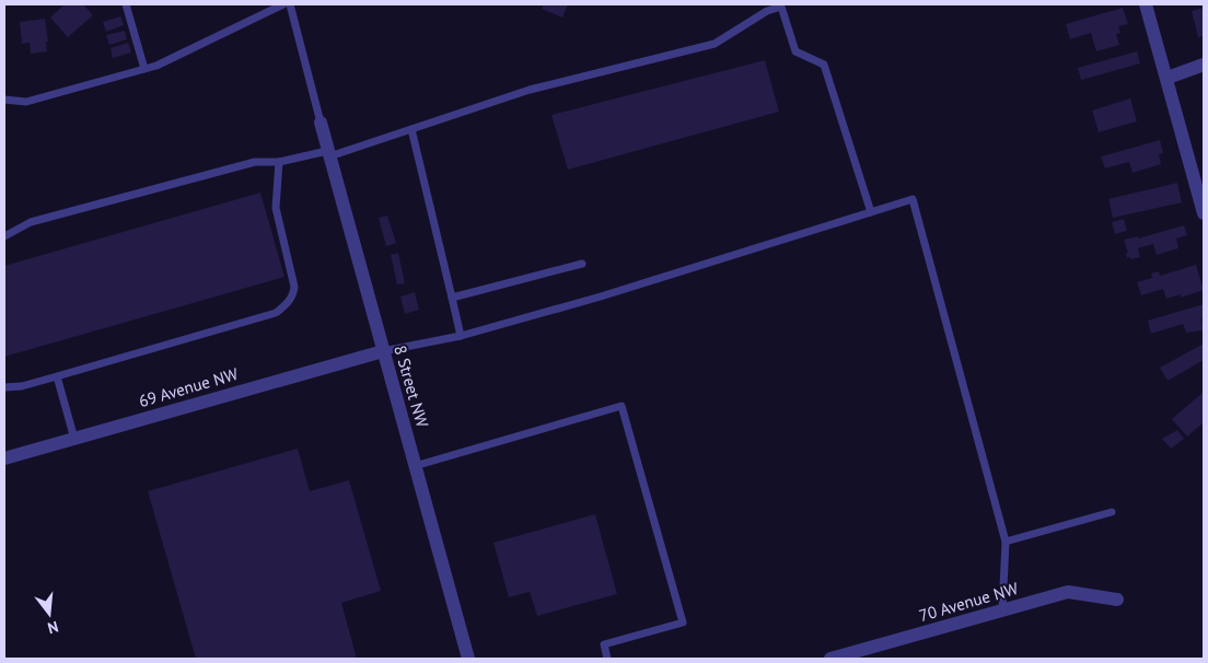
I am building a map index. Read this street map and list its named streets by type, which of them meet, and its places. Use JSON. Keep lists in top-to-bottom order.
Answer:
{
  "streets": {
    "street": ["8 Street NW", "69 Avenue NW", "70 Avenue NW"]
  },
  "crossings": [
    ["8 Street NW", "69 Avenue NW"]
  ],
  "north": "bottom"
}
